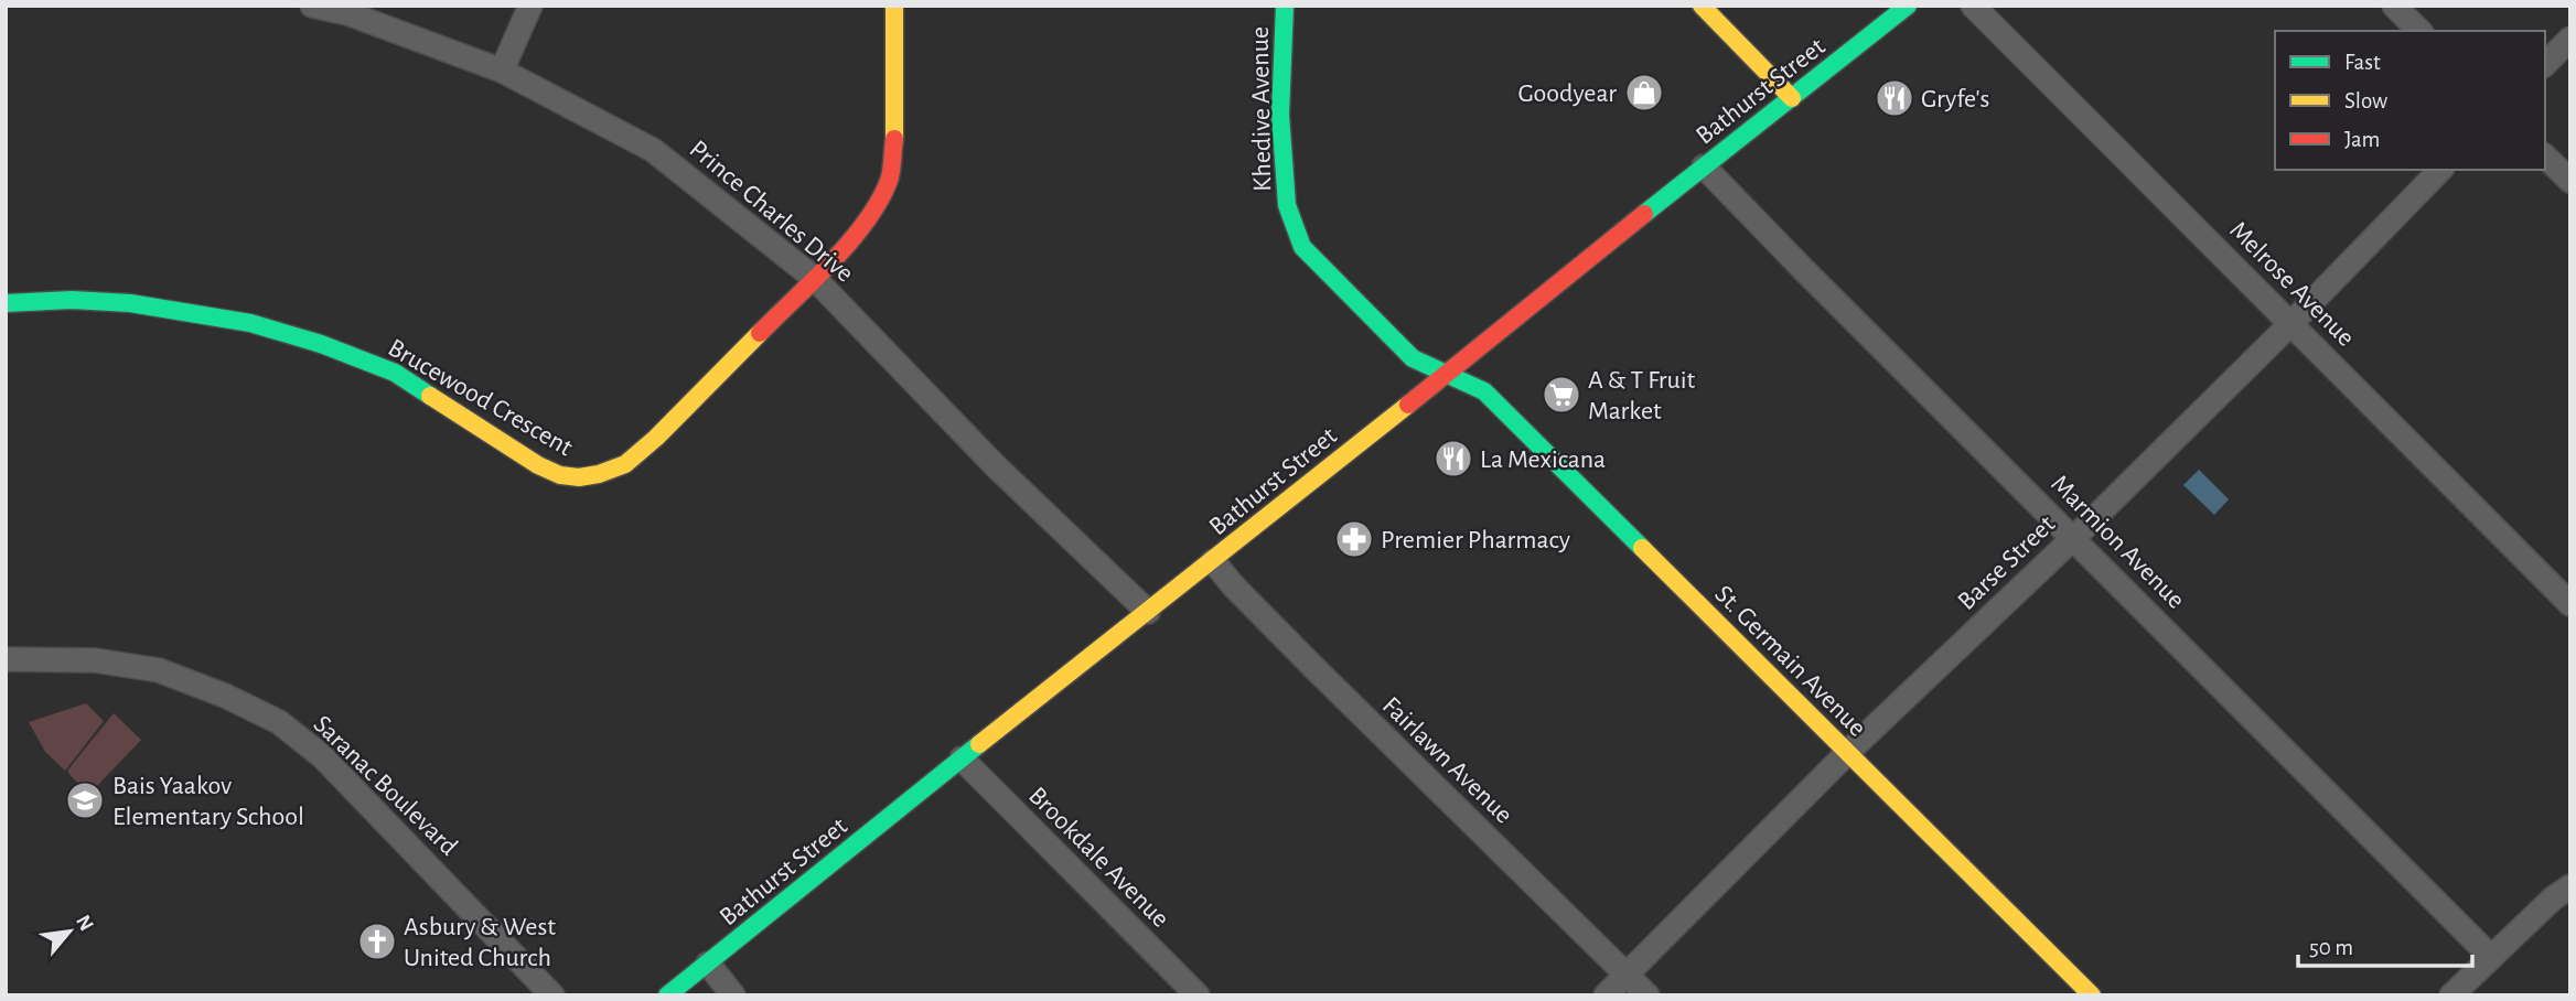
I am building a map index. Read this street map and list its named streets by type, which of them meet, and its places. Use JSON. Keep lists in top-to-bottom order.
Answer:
{
  "streets": {
    "street": [
      "Bathurst Street",
      "Khedive Avenue",
      "Prince Charles Drive",
      "Melrose Avenue",
      "Brucewood Crescent",
      "Marmion Avenue",
      "Barse Street",
      "St. Germain Avenue",
      "Fairlawn Avenue",
      "Saranac Boulevard",
      "Brookdale Avenue"
    ]
  },
  "crossings": [
    ["Bathurst Street", "Khedive Avenue"],
    ["Bathurst Street", "Prince Charles Drive"],
    ["Bathurst Street", "Marmion Avenue"],
    ["Bathurst Street", "St. Germain Avenue"],
    ["Bathurst Street", "Fairlawn Avenue"],
    ["Bathurst Street", "Brookdale Avenue"],
    ["Khedive Avenue", "St. Germain Avenue"],
    ["Prince Charles Drive", "Brucewood Crescent"],
    ["Melrose Avenue", "Barse Street"],
    ["Marmion Avenue", "Barse Street"],
    ["Barse Street", "St. Germain Avenue"],
    ["Barse Street", "Fairlawn Avenue"]
  ],
  "places": {
    "shop": ["Goodyear"],
    "restaurant": ["Gryfe's", "La Mexicana"],
    "supermarket": ["A & T Fruit Market"],
    "pharmacy": ["Premier Pharmacy"],
    "school or university": ["Bais Yaakov Elementary School"],
    "church": ["Asbury & West United Church"]
  },
  "legend": ["Fast", "Slow", "Jam"],
  "scale_bar": "50 m",
  "north": "top right"
}
